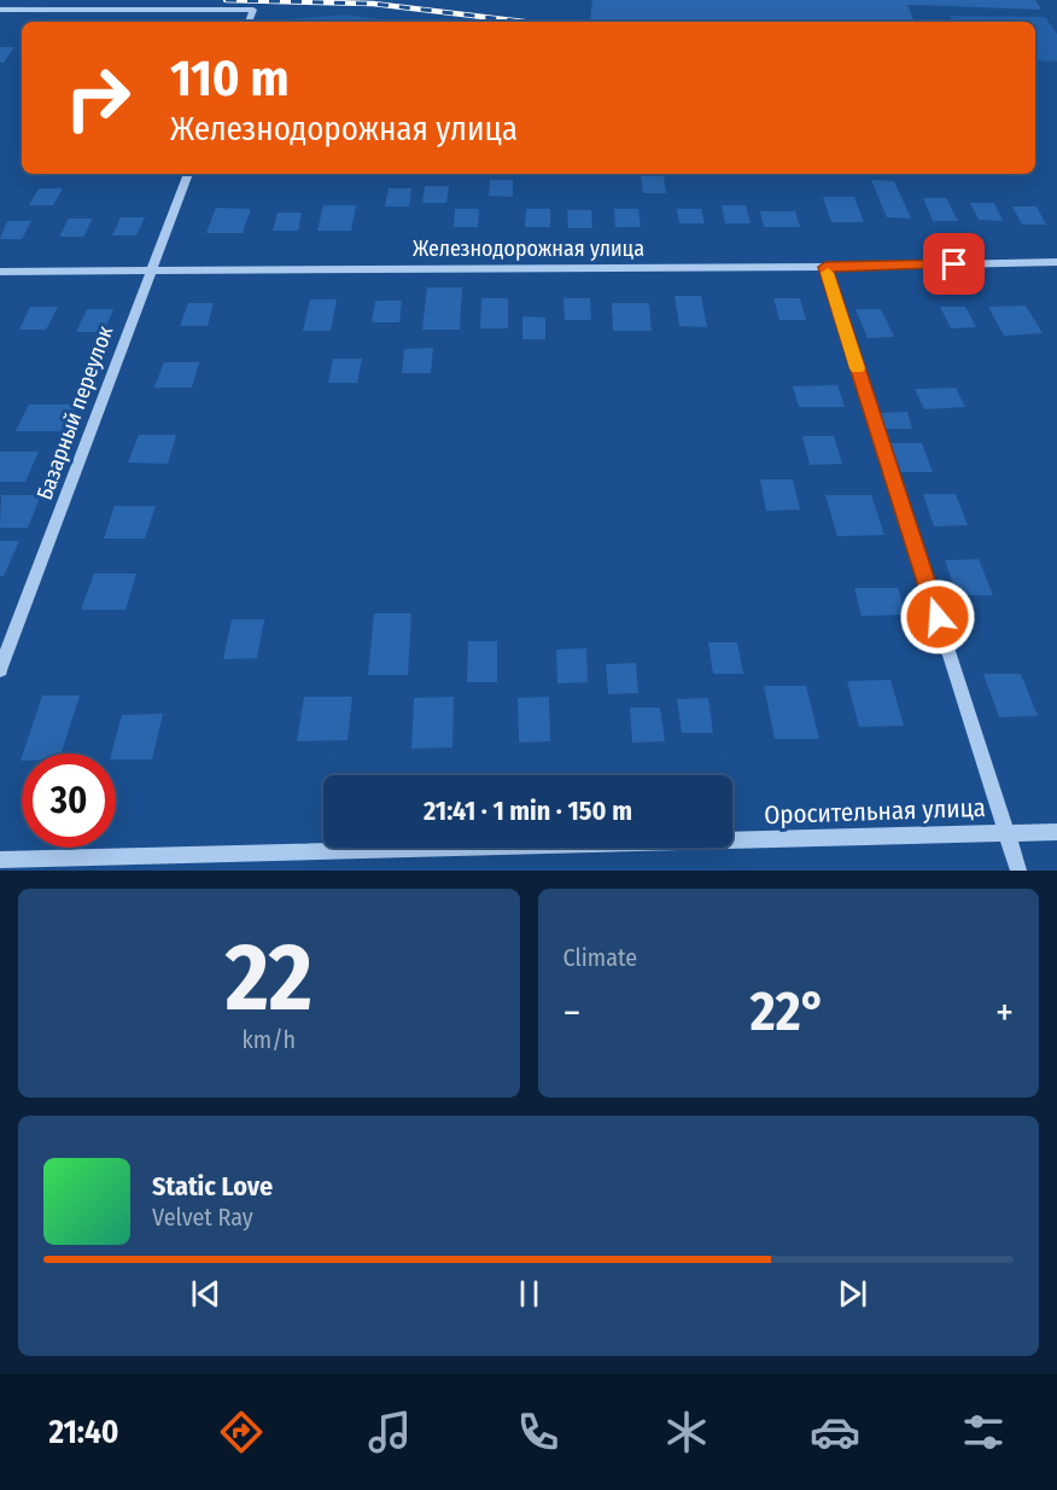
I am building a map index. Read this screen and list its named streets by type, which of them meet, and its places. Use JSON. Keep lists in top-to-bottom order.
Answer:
{
  "streets": {
    "street": ["Железнодорожная улица", "Базарный переулок", "Оросительная улица"]
  },
  "crossings": [
    ["Железнодорожная улица", "Базарный переулок"]
  ],
  "page": {
    "turn": ["110 m", "Железнодорожная улица"],
    "limit": "30",
    "trip": "21:41 · 1 min · 150 m",
    "tile": [
      ["22", "km/h"],
      "Climate"
    ],
    "heat": ["−", "22°", "+"],
    "song": ["Static Love", "Velvet Ray"],
    "tabs": "21:40"
  }
}
